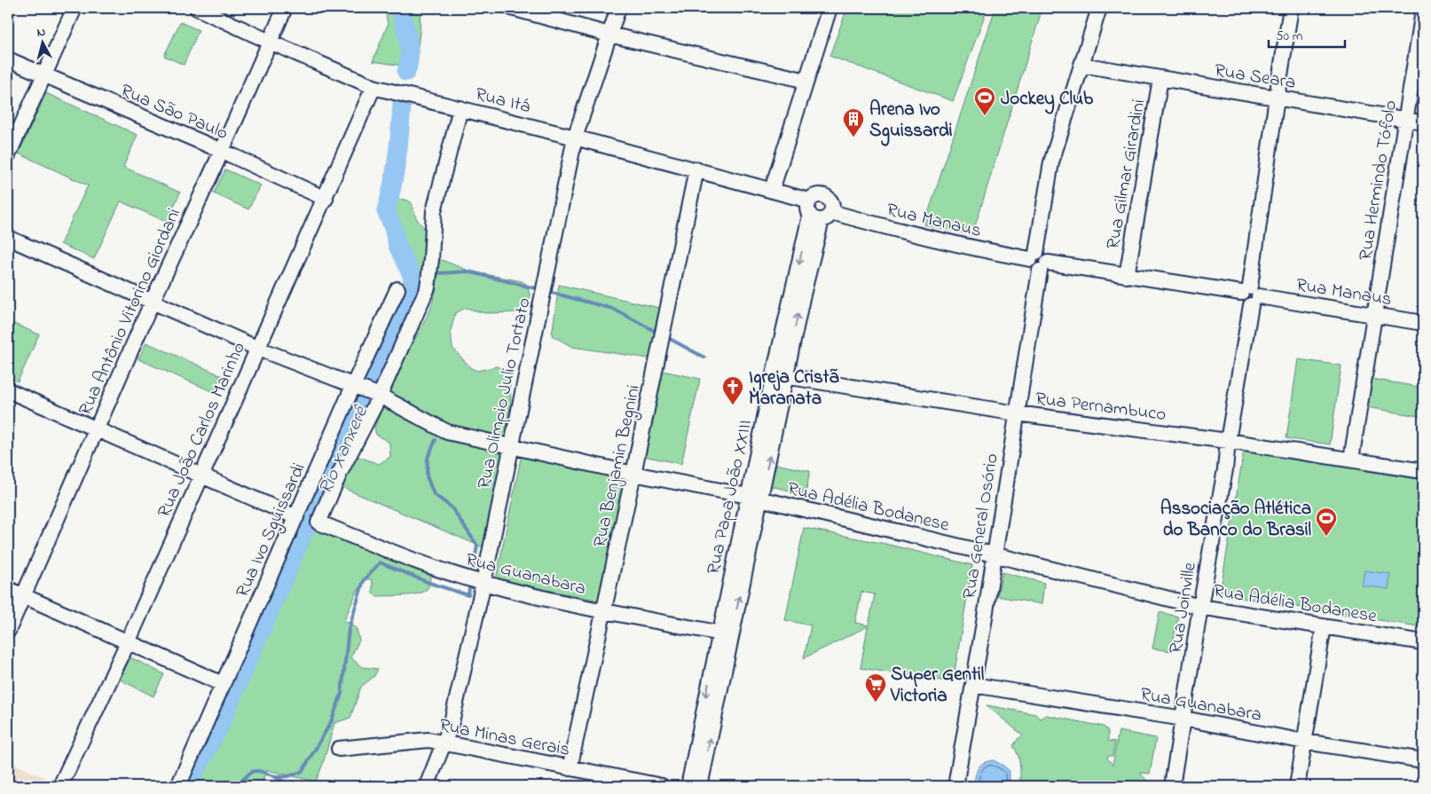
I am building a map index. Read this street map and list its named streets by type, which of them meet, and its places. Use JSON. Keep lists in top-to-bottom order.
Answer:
{
  "streets": {
    "street": [
      "Rua Seara",
      "Rua Itá",
      "Rua São Paulo",
      "Rua Gilmar Girardini",
      "Rua Hermindo Tófolo",
      "Rua Manaus",
      "Rua Antônio Vitorino Giordani",
      "Rua Olimpio Julio Tortato",
      "Rua Pernambuco",
      "Rua João Carlos Marinho",
      "Rua Benjamin Begnini",
      "Rua Papa João XXIII",
      "Rua Adélia Bodanese",
      "Rua General Osório",
      "Rua Ivo Sguissardi",
      "Rua Guanabara",
      "Rua Joinville",
      "Rua Minas Gerais"
    ]
  },
  "crossings": [
    ["Rua Seara", "Rua Gilmar Girardini"],
    ["Rua Seara", "Rua Hermindo Tófolo"],
    ["Rua Seara", "Rua Joinville"],
    ["Rua Itá", "Rua Manaus"],
    ["Rua Itá", "Rua Antônio Vitorino Giordani"],
    ["Rua Itá", "Rua Olimpio Julio Tortato"],
    ["Rua Itá", "Rua João Carlos Marinho"],
    ["Rua Itá", "Rua Benjamin Begnini"],
    ["Rua Itá", "Rua Papa João XXIII"],
    ["Rua Itá", "Rua Ivo Sguissardi"],
    ["Rua São Paulo", "Rua Antônio Vitorino Giordani"],
    ["Rua São Paulo", "Rua João Carlos Marinho"],
    ["Rua Gilmar Girardini", "Rua Manaus"],
    ["Rua Hermindo Tófolo", "Rua Manaus"],
    ["Rua Hermindo Tófolo", "Rua Pernambuco"],
    ["Rua Manaus", "Rua Papa João XXIII"],
    ["Rua Manaus", "Rua General Osório"],
    ["Rua Manaus", "Rua Joinville"],
    ["Rua Antônio Vitorino Giordani", "Rua Adélia Bodanese"],
    ["Rua Olimpio Julio Tortato", "Rua Adélia Bodanese"],
    ["Rua Olimpio Julio Tortato", "Rua Guanabara"],
    ["Rua Olimpio Julio Tortato", "Rua Minas Gerais"],
    ["Rua Pernambuco", "Rua Papa João XXIII"],
    ["Rua Pernambuco", "Rua General Osório"],
    ["Rua Pernambuco", "Rua Joinville"],
    ["Rua João Carlos Marinho", "Rua Adélia Bodanese"],
    ["Rua Benjamin Begnini", "Rua Adélia Bodanese"],
    ["Rua Benjamin Begnini", "Rua Guanabara"],
    ["Rua Benjamin Begnini", "Rua Minas Gerais"],
    ["Rua Papa João XXIII", "Rua Adélia Bodanese"],
    ["Rua Papa João XXIII", "Rua Guanabara"],
    ["Rua Adélia Bodanese", "Rua General Osório"],
    ["Rua Adélia Bodanese", "Rua Ivo Sguissardi"],
    ["Rua Adélia Bodanese", "Rua Joinville"],
    ["Rua General Osório", "Rua Guanabara"],
    ["Rua Ivo Sguissardi", "Rua Guanabara"],
    ["Rua Guanabara", "Rua Joinville"]
  ],
  "water": ["Rio Xanxerê"],
  "places": {
    "sports": ["Jockey Club", "Associação Atlética do Banco do Brasil"],
    "building": ["Arena Ivo Sguissardi"],
    "church": ["Igreja Cristã Maranata"],
    "supermarket": ["Super Gentil Victoria"]
  },
  "scale_bar": "50 m",
  "north": "top"
}
